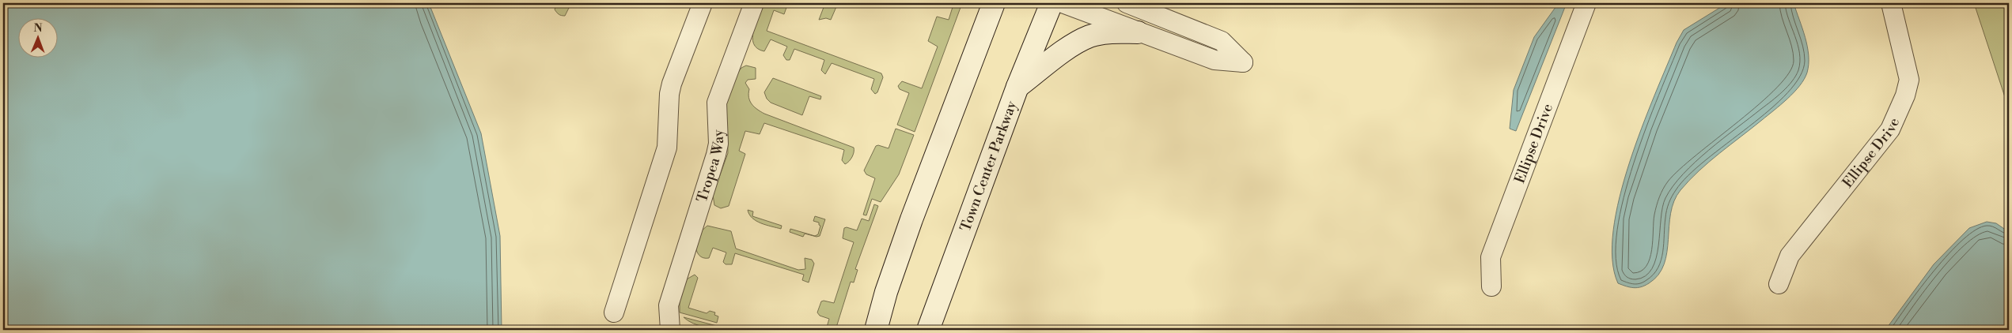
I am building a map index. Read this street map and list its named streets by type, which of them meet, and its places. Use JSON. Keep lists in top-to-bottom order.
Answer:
{
  "streets": {
    "main road": ["Town Center Parkway"],
    "street": ["Ellipse Drive", "Tropea Way"]
  },
  "north": "top"
}
